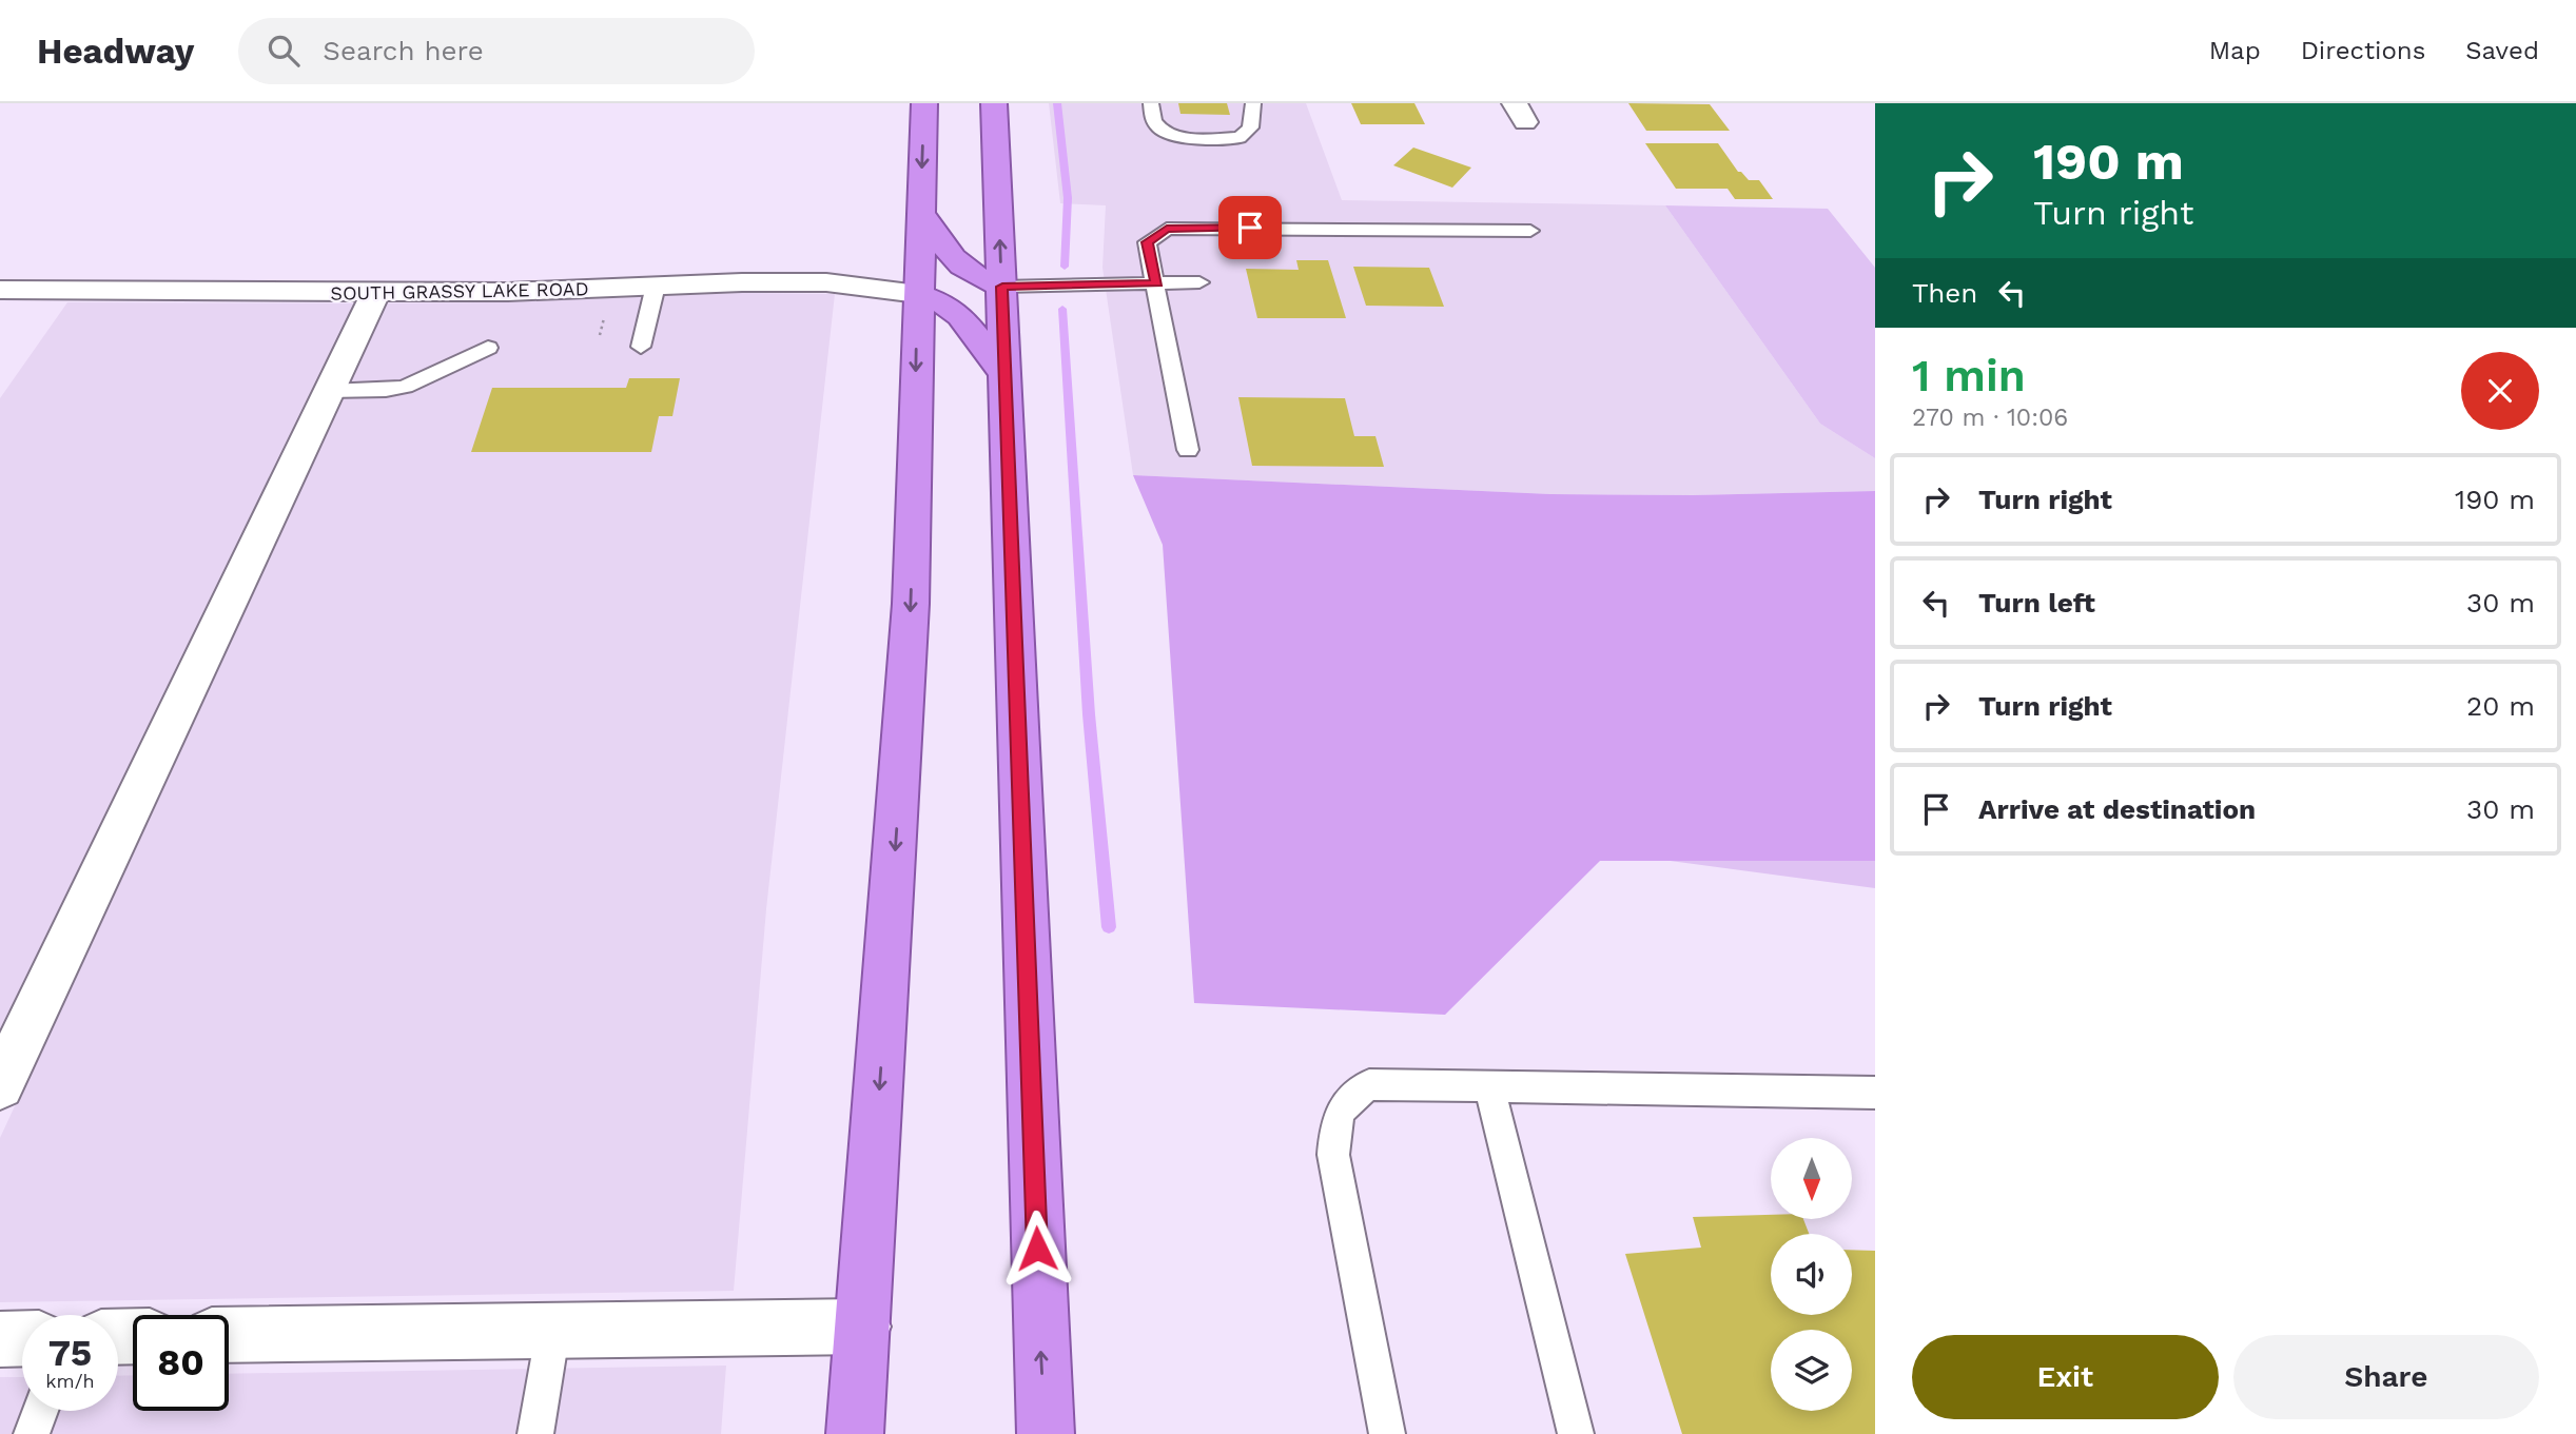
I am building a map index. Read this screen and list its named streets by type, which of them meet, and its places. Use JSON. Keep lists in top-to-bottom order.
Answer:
{
  "streets": {
    "street": ["SOUTH GRASSY LAKE ROAD"]
  },
  "north": "bottom",
  "page": {
    "header": "Headway",
    "search": "Search here",
    "nav": ["Map", "Directions", "Saved"],
    "turn": ["190 m", "Turn right"],
    "then": "Then",
    "heading": ["1 min", "270 m · 10:06"],
    "list": [
      {
        "name": "Turn right",
        "value": "190 m"
      },
      {
        "name": "Turn left",
        "value": "30 m"
      },
      {
        "name": "Turn right",
        "value": "20 m"
      },
      {
        "name": "Arrive at destination",
        "value": "30 m"
      }
    ],
    "speed": "75 km/h",
    "limit": "80",
    "buttons": ["Exit", "Share"]
  }
}
